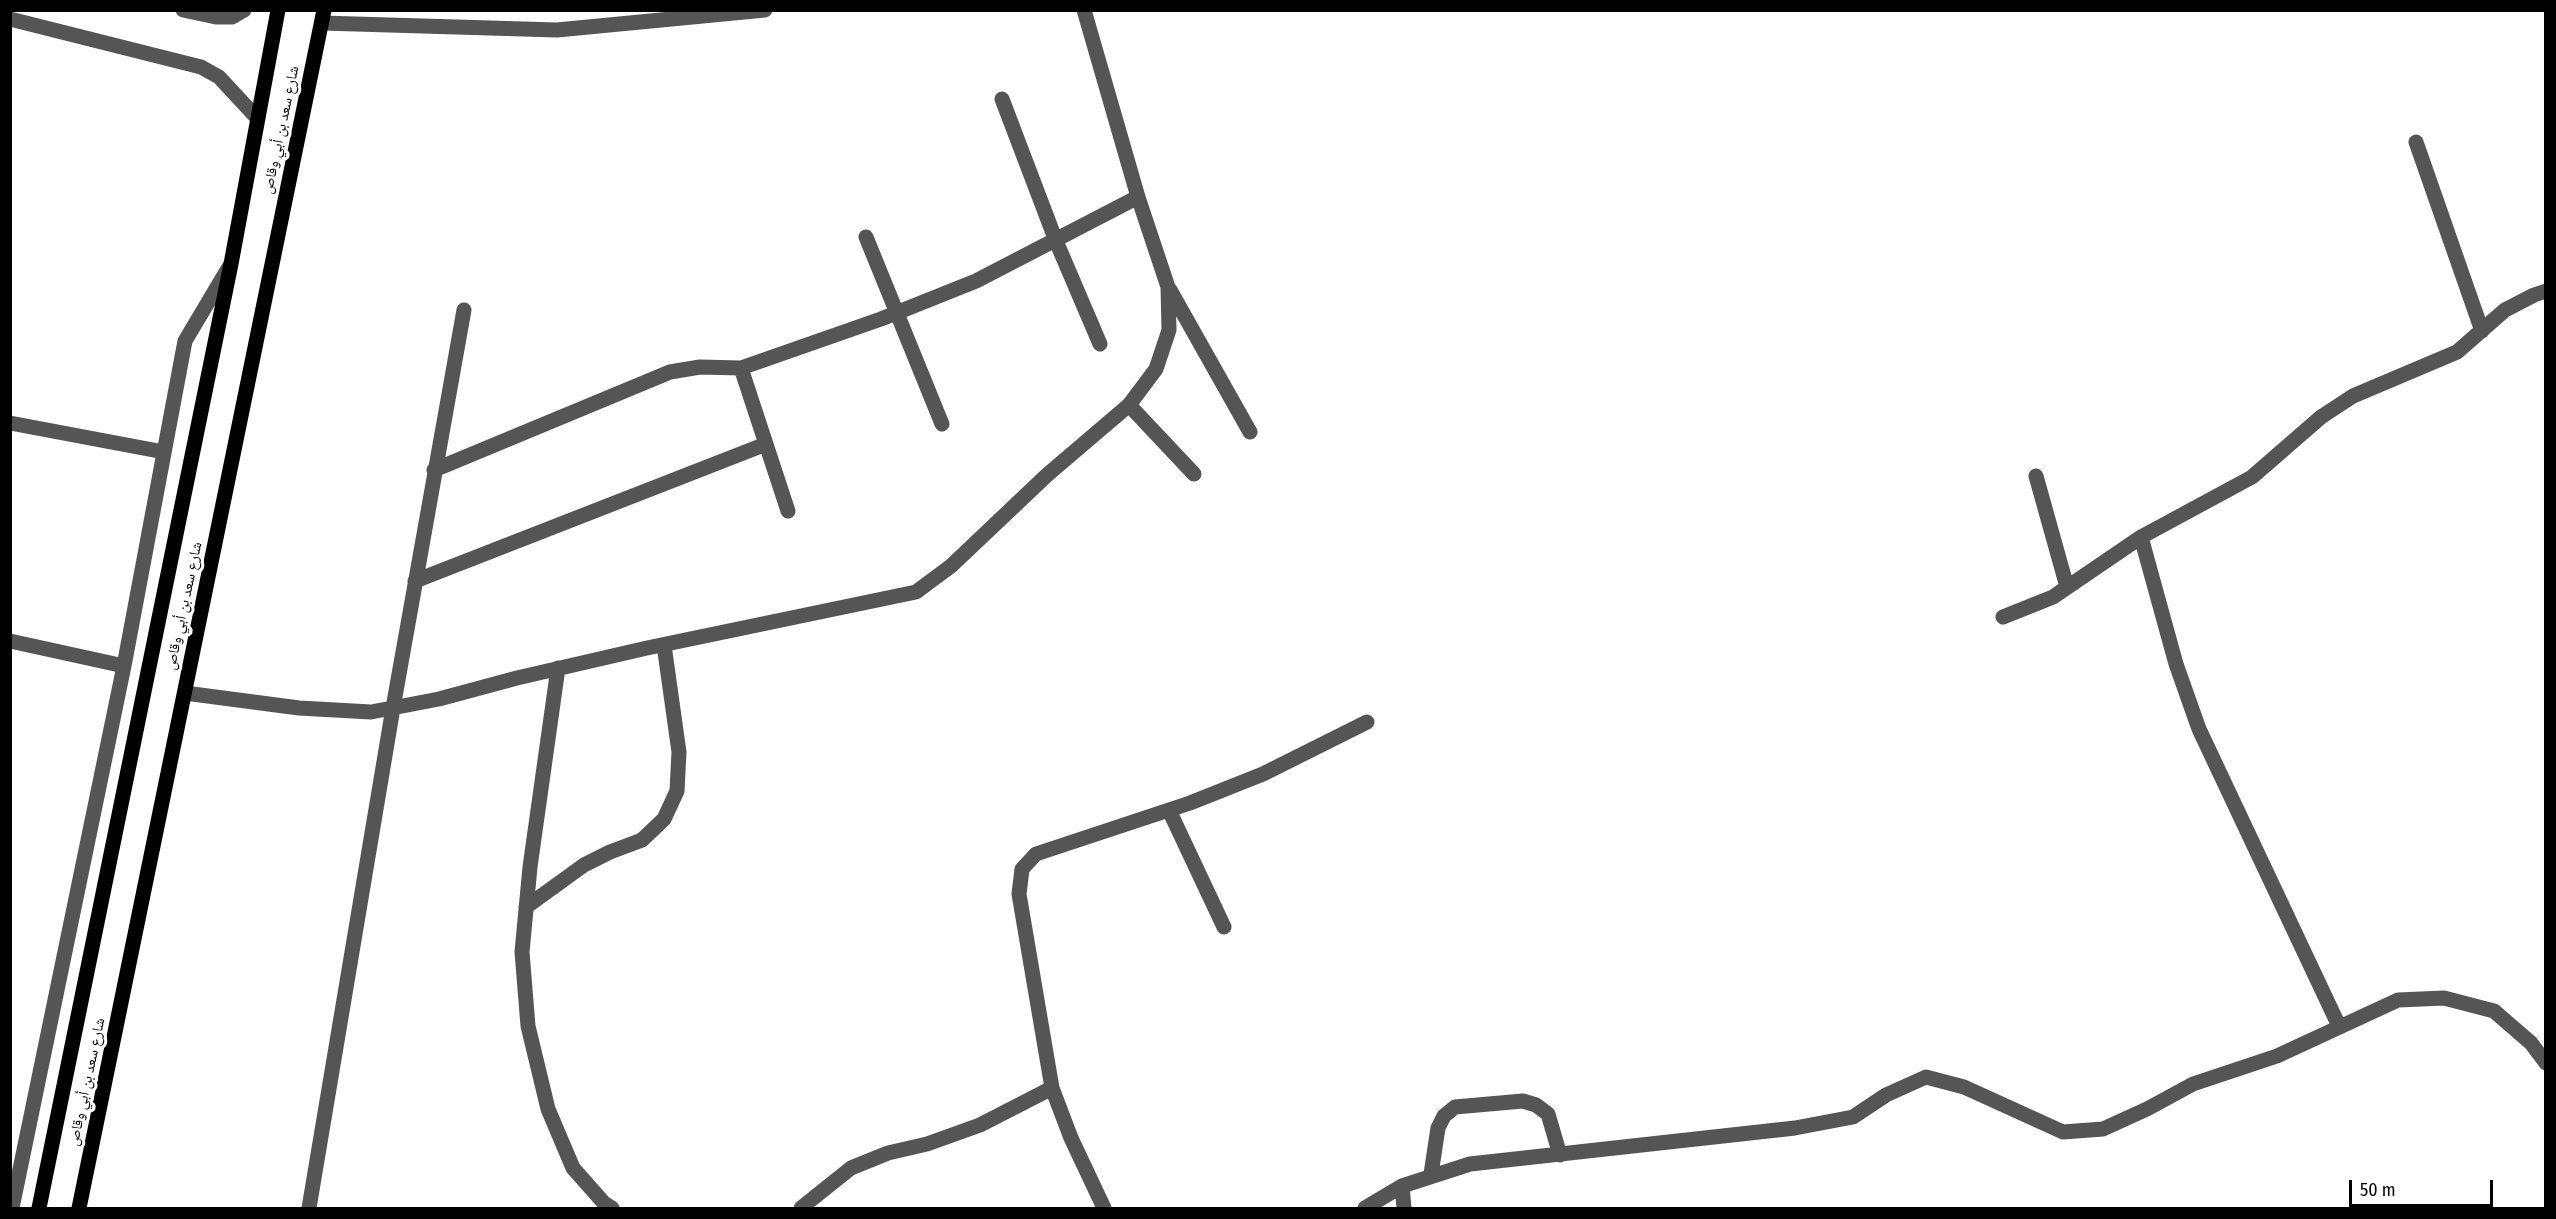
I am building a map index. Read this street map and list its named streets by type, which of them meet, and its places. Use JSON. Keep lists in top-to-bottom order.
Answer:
{
  "streets": {
    "main road": ["شارع سعد بن أبي وقاص"]
  },
  "scale_bar": "50 m"
}
